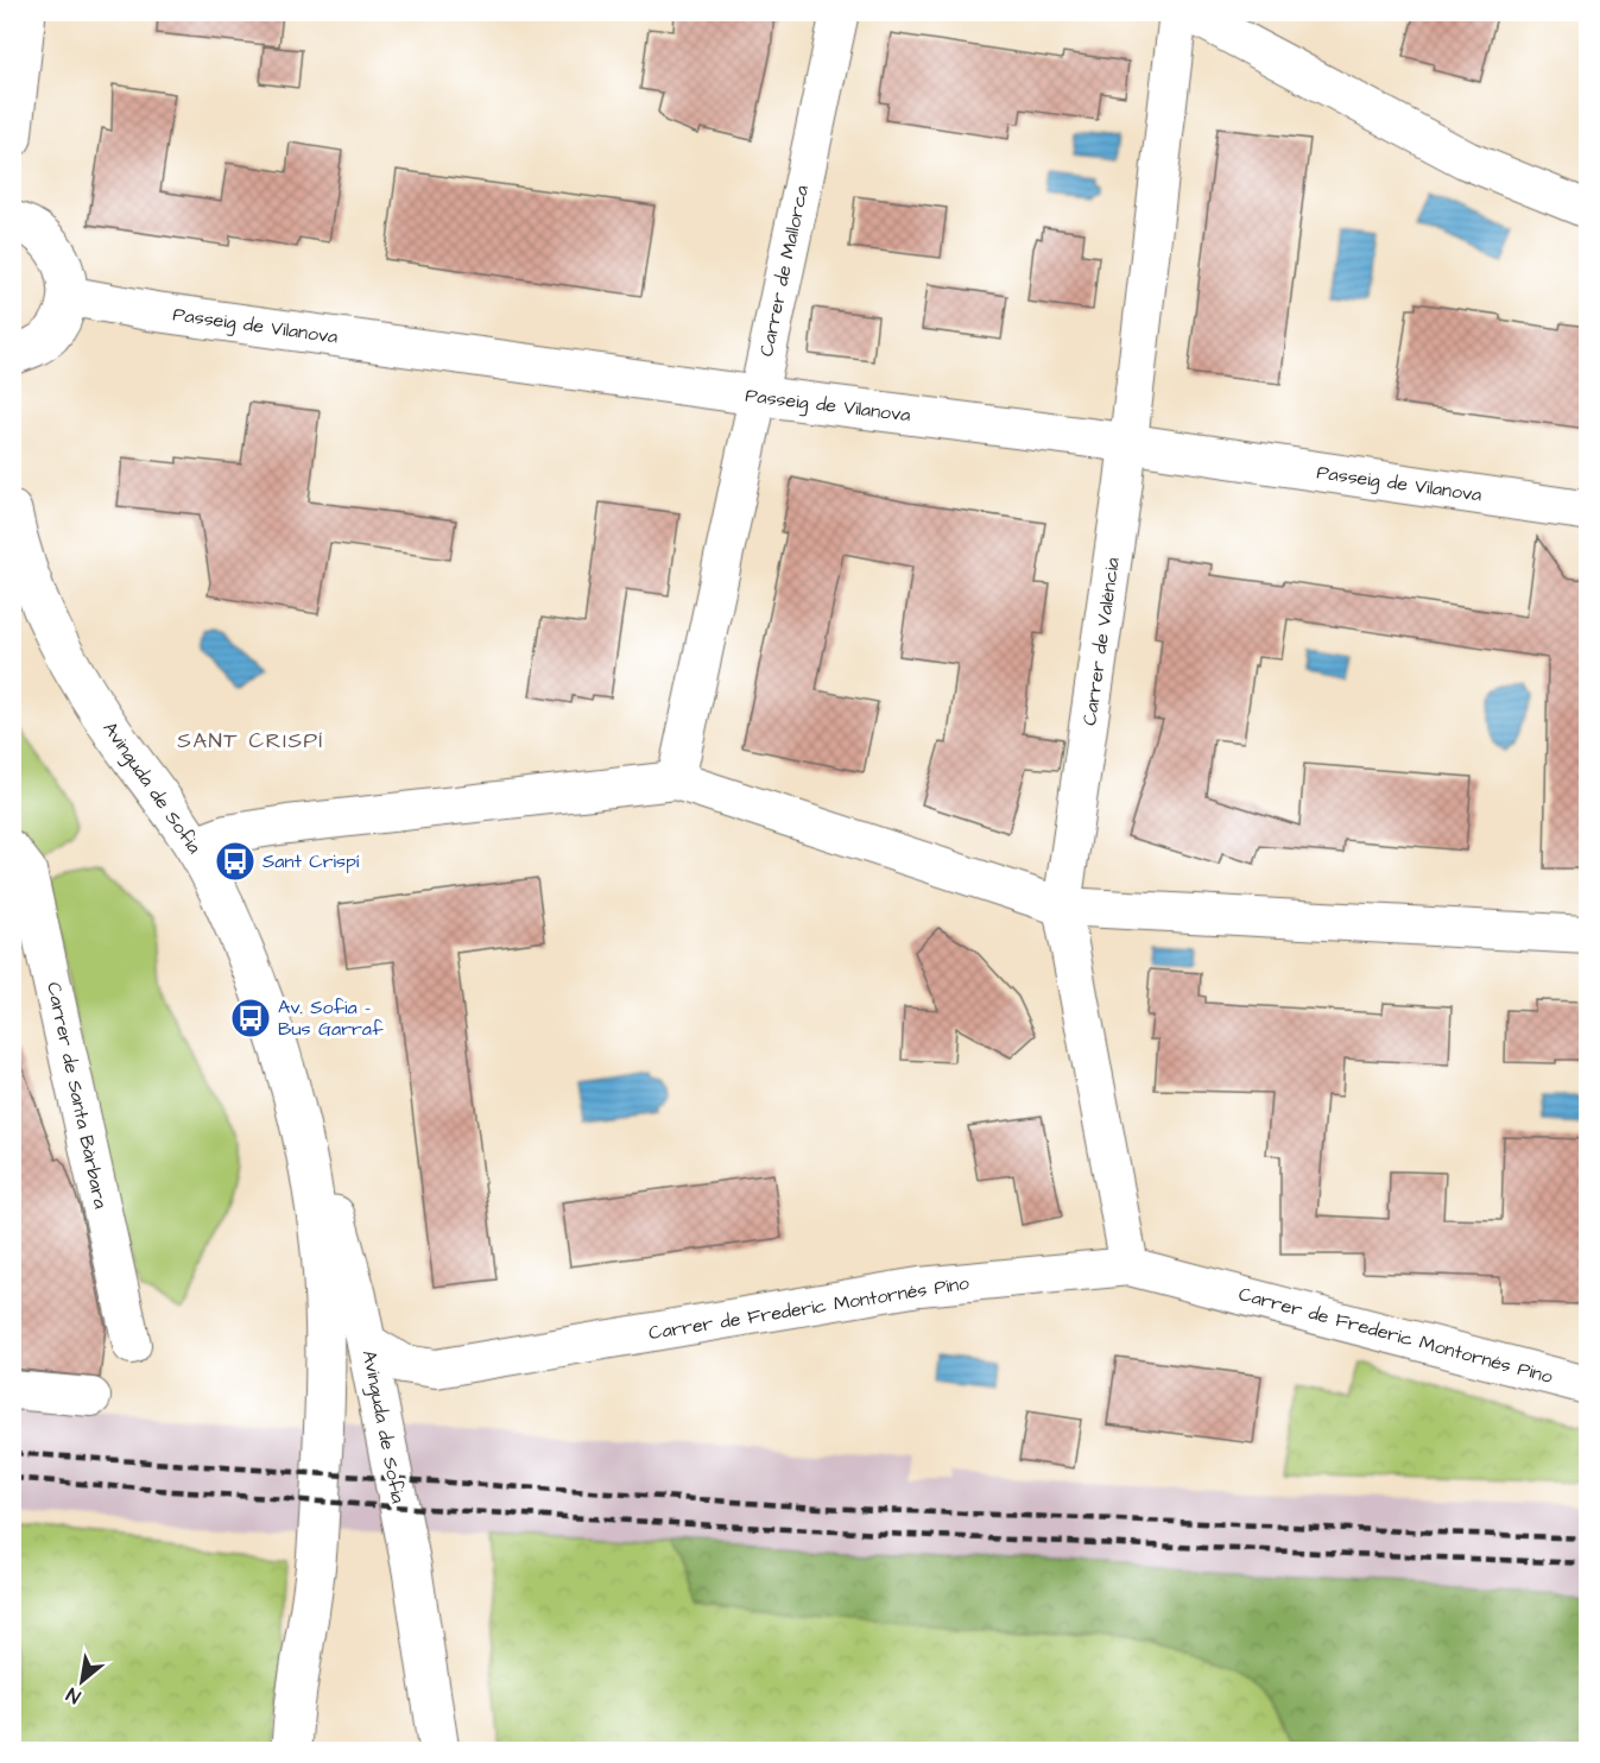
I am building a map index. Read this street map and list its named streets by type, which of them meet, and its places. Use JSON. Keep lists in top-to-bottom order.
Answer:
{
  "streets": {
    "street": [
      "Carrer de Mallorca",
      "Passeig de Vilanova",
      "Carrer de València",
      "Avinguda de Sofia",
      "Carrer de Santa Bàrbara",
      "Carrer de Frederic Montornés Pino"
    ]
  },
  "crossings": [
    ["Carrer de Mallorca", "Passeig de Vilanova"],
    ["Passeig de Vilanova", "Carrer de València"],
    ["Carrer de València", "Carrer de Frederic Montornés Pino"],
    ["Avinguda de Sofia", "Carrer de Frederic Montornés Pino"]
  ],
  "districts": ["SANT CRISPÍ"],
  "places": {
    "bus stop": ["Sant Crispí", "Av. Sofia - Bus Garraf"]
  },
  "north": "bottom left"
}
